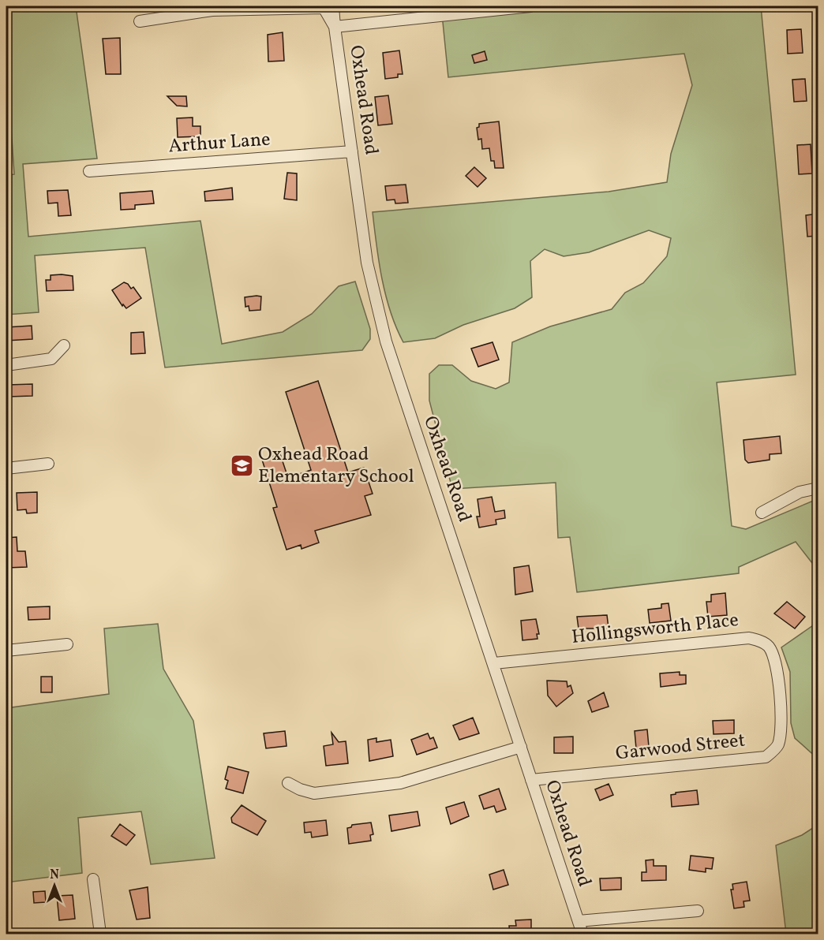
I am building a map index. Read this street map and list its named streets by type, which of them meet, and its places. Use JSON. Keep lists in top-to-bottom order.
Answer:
{
  "streets": {
    "street": [
      "Oxhead Road",
      "Arthur Lane",
      "Hollingsworth Place",
      "Garwood Street"
    ]
  },
  "crossings": [
    ["Oxhead Road", "Arthur Lane"],
    ["Oxhead Road", "Hollingsworth Place"],
    ["Oxhead Road", "Garwood Street"],
    ["Hollingsworth Place", "Garwood Street"]
  ],
  "places": {
    "school or university": ["Oxhead Road Elementary School"]
  },
  "north": "top"
}
